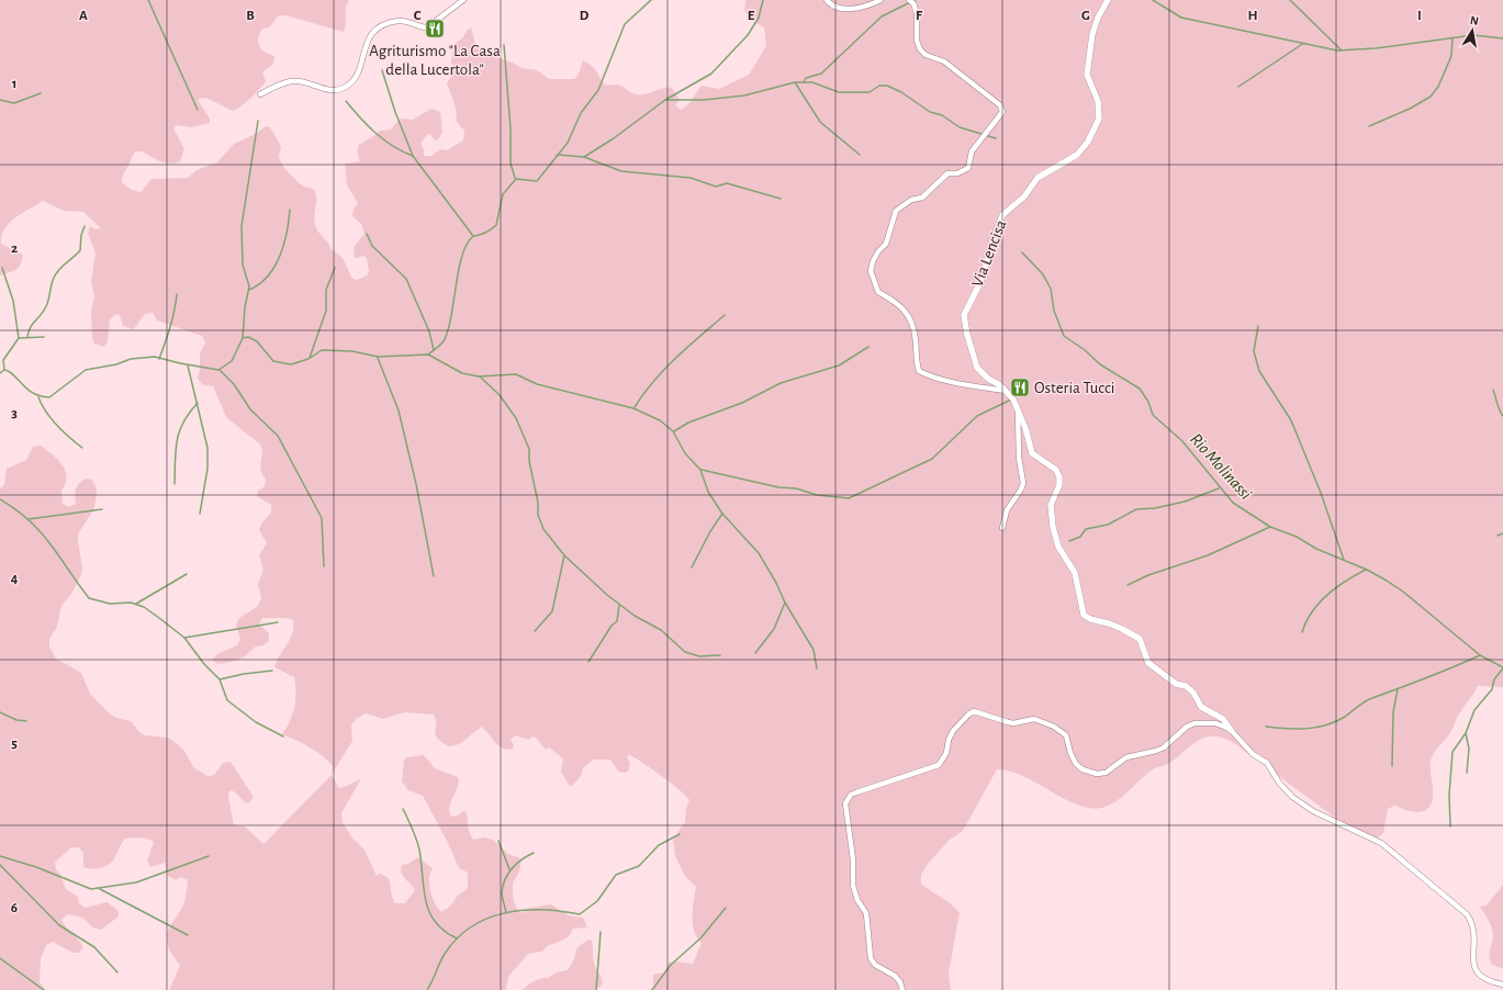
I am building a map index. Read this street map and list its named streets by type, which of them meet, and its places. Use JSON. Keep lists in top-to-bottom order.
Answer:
{
  "streets": {
    "street": ["Via Lencisa"]
  },
  "water": ["Rio Molinassi"],
  "places": {
    "restaurant": ["Agriturismo \"La Casa della Lucertola\"", "Osteria Tucci"]
  },
  "north": "top",
  "grid": {
    "columns": [
      "A",
      "B",
      "C",
      "D",
      "E",
      "F",
      "G",
      "H",
      "I"
    ],
    "rows": [
      "1",
      "2",
      "3",
      "4",
      "5",
      "6"
    ]
  }
}
